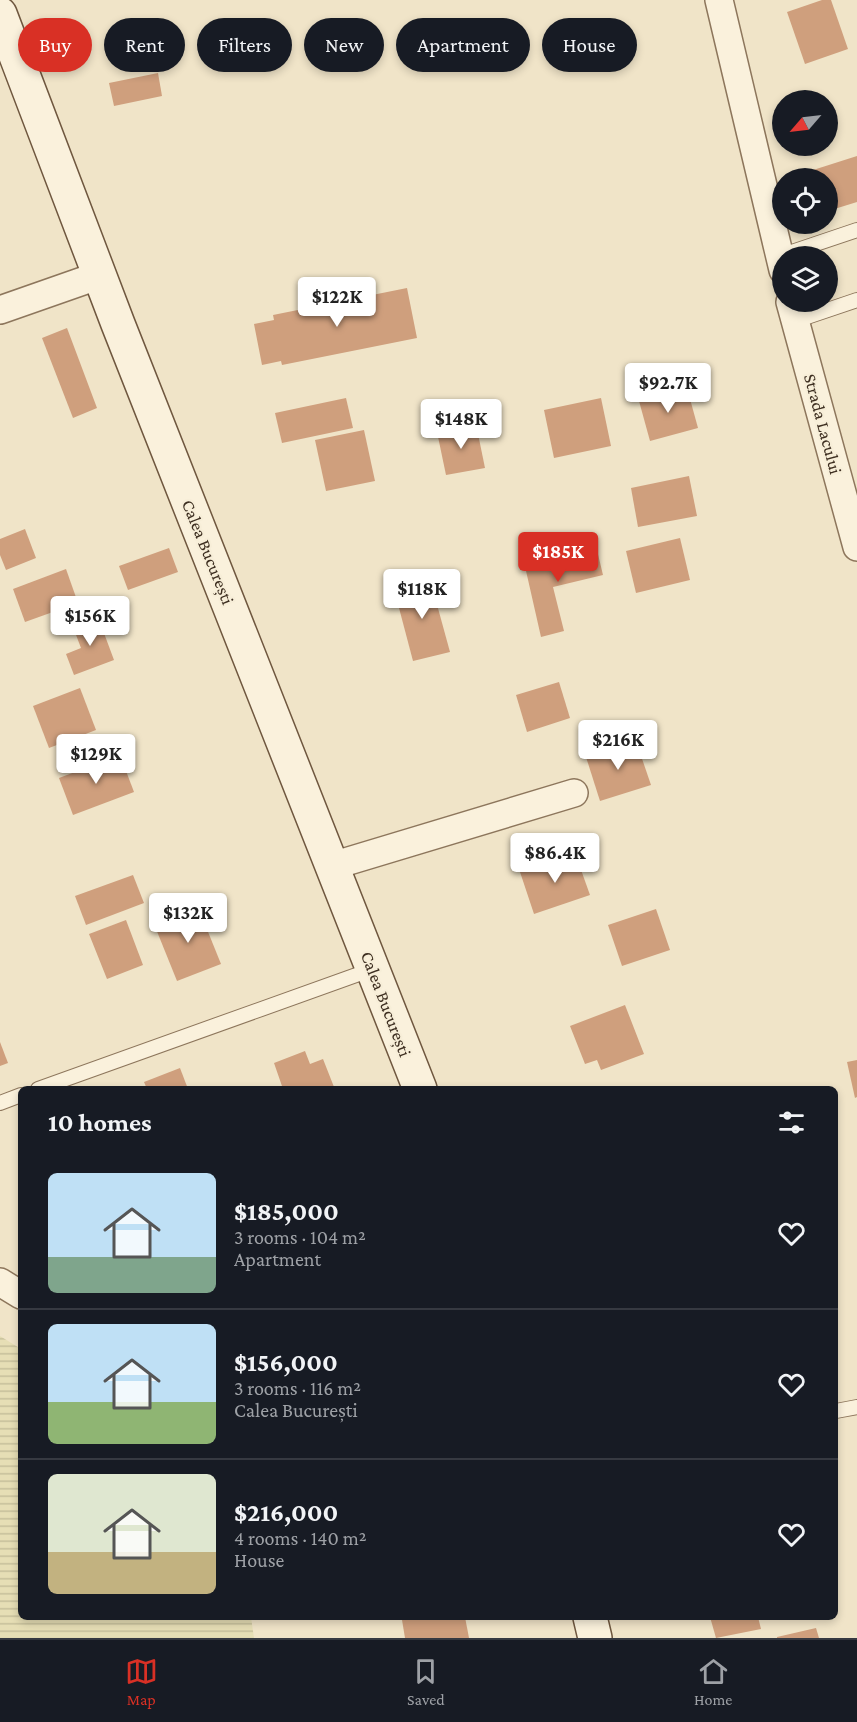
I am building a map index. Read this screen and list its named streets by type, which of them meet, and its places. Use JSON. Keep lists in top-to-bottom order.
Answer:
{
  "streets": {
    "main road": ["Calea București"],
    "street": ["Strada Lacului"]
  },
  "north": "bottom left",
  "page": {
    "chip": [
      "Buy",
      "Rent",
      "Filters",
      "New",
      "Apartment",
      "House"
    ],
    "price": [
      "$122K",
      "$92.7K",
      "$148K",
      "$185K",
      "$118K",
      "$156K",
      "$216K",
      "$129K",
      "$86.4K",
      "$132K"
    ],
    "heading": "10 homes",
    "list": [
      {
        "name": "$185,000",
        "note": "3 rooms · 104 m² · Apartment"
      },
      {
        "name": "$156,000",
        "note": "3 rooms · 116 m² · Calea București"
      },
      {
        "name": "$216,000",
        "note": "4 rooms · 140 m² · House"
      }
    ],
    "tabs": ["Map", "Saved", "Home"]
  }
}
